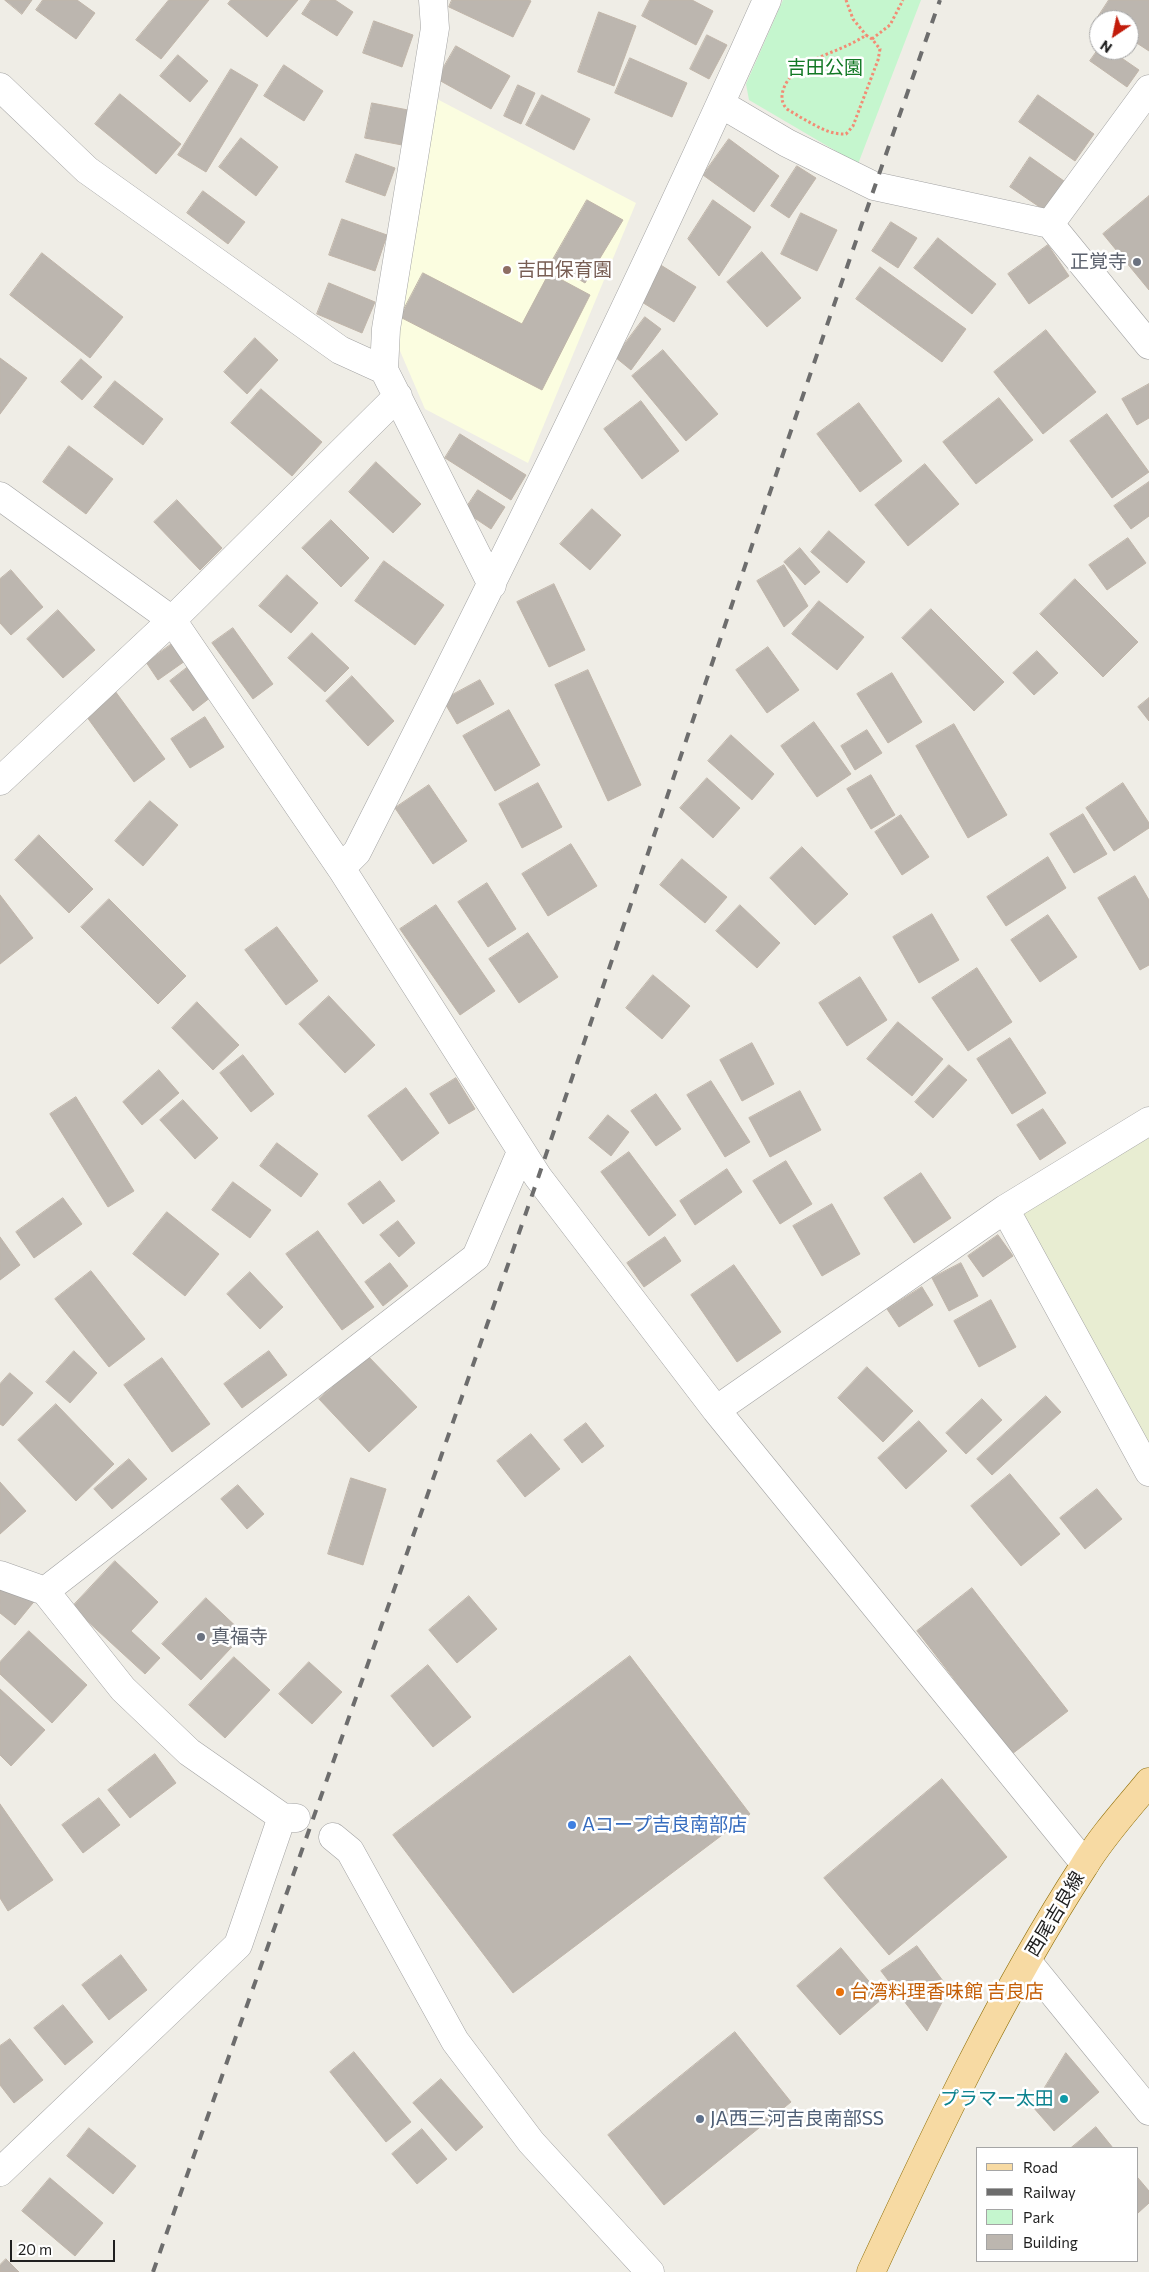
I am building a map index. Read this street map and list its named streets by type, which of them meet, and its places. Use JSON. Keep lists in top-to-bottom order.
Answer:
{
  "streets": {
    "main road": ["西尾吉良線"]
  },
  "parks": ["吉田公園"],
  "places": [
    "正覚寺",
    "吉田保育園",
    "真福寺",
    "Aコープ吉良南部店",
    "台湾料理香味館 吉良店",
    "プラマー太田",
    "JA西三河吉良南部SS"
  ],
  "legend": [
    "Road",
    "Railway",
    "Park",
    "Building"
  ],
  "scale_bar": "20 m",
  "north": "bottom left"
}
